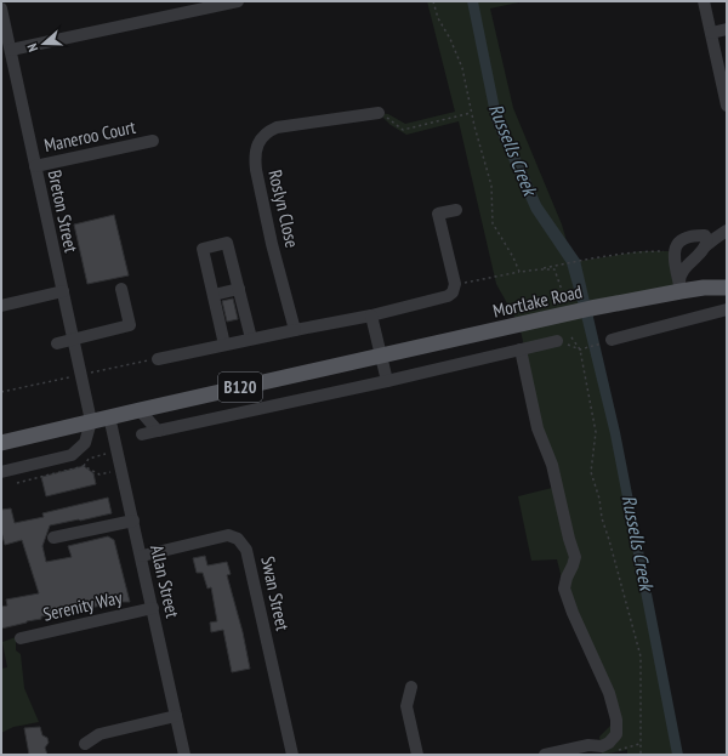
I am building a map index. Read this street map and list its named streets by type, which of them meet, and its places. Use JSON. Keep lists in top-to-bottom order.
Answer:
{
  "streets": {
    "main road": ["Mortlake Road", "B120"],
    "street": [
      "Maneroo Court",
      "Roslyn Close",
      "Breton Street",
      "Allan Street",
      "Swan Street",
      "Serenity Way"
    ]
  },
  "crossings": [
    ["Maneroo Court", "Breton Street"],
    ["Breton Street", "Mortlake Road"],
    ["Mortlake Road", "Allan Street"],
    ["Allan Street", "Swan Street"],
    ["Allan Street", "Serenity Way"]
  ],
  "water": ["Russells Creek"],
  "north": "left"
}
